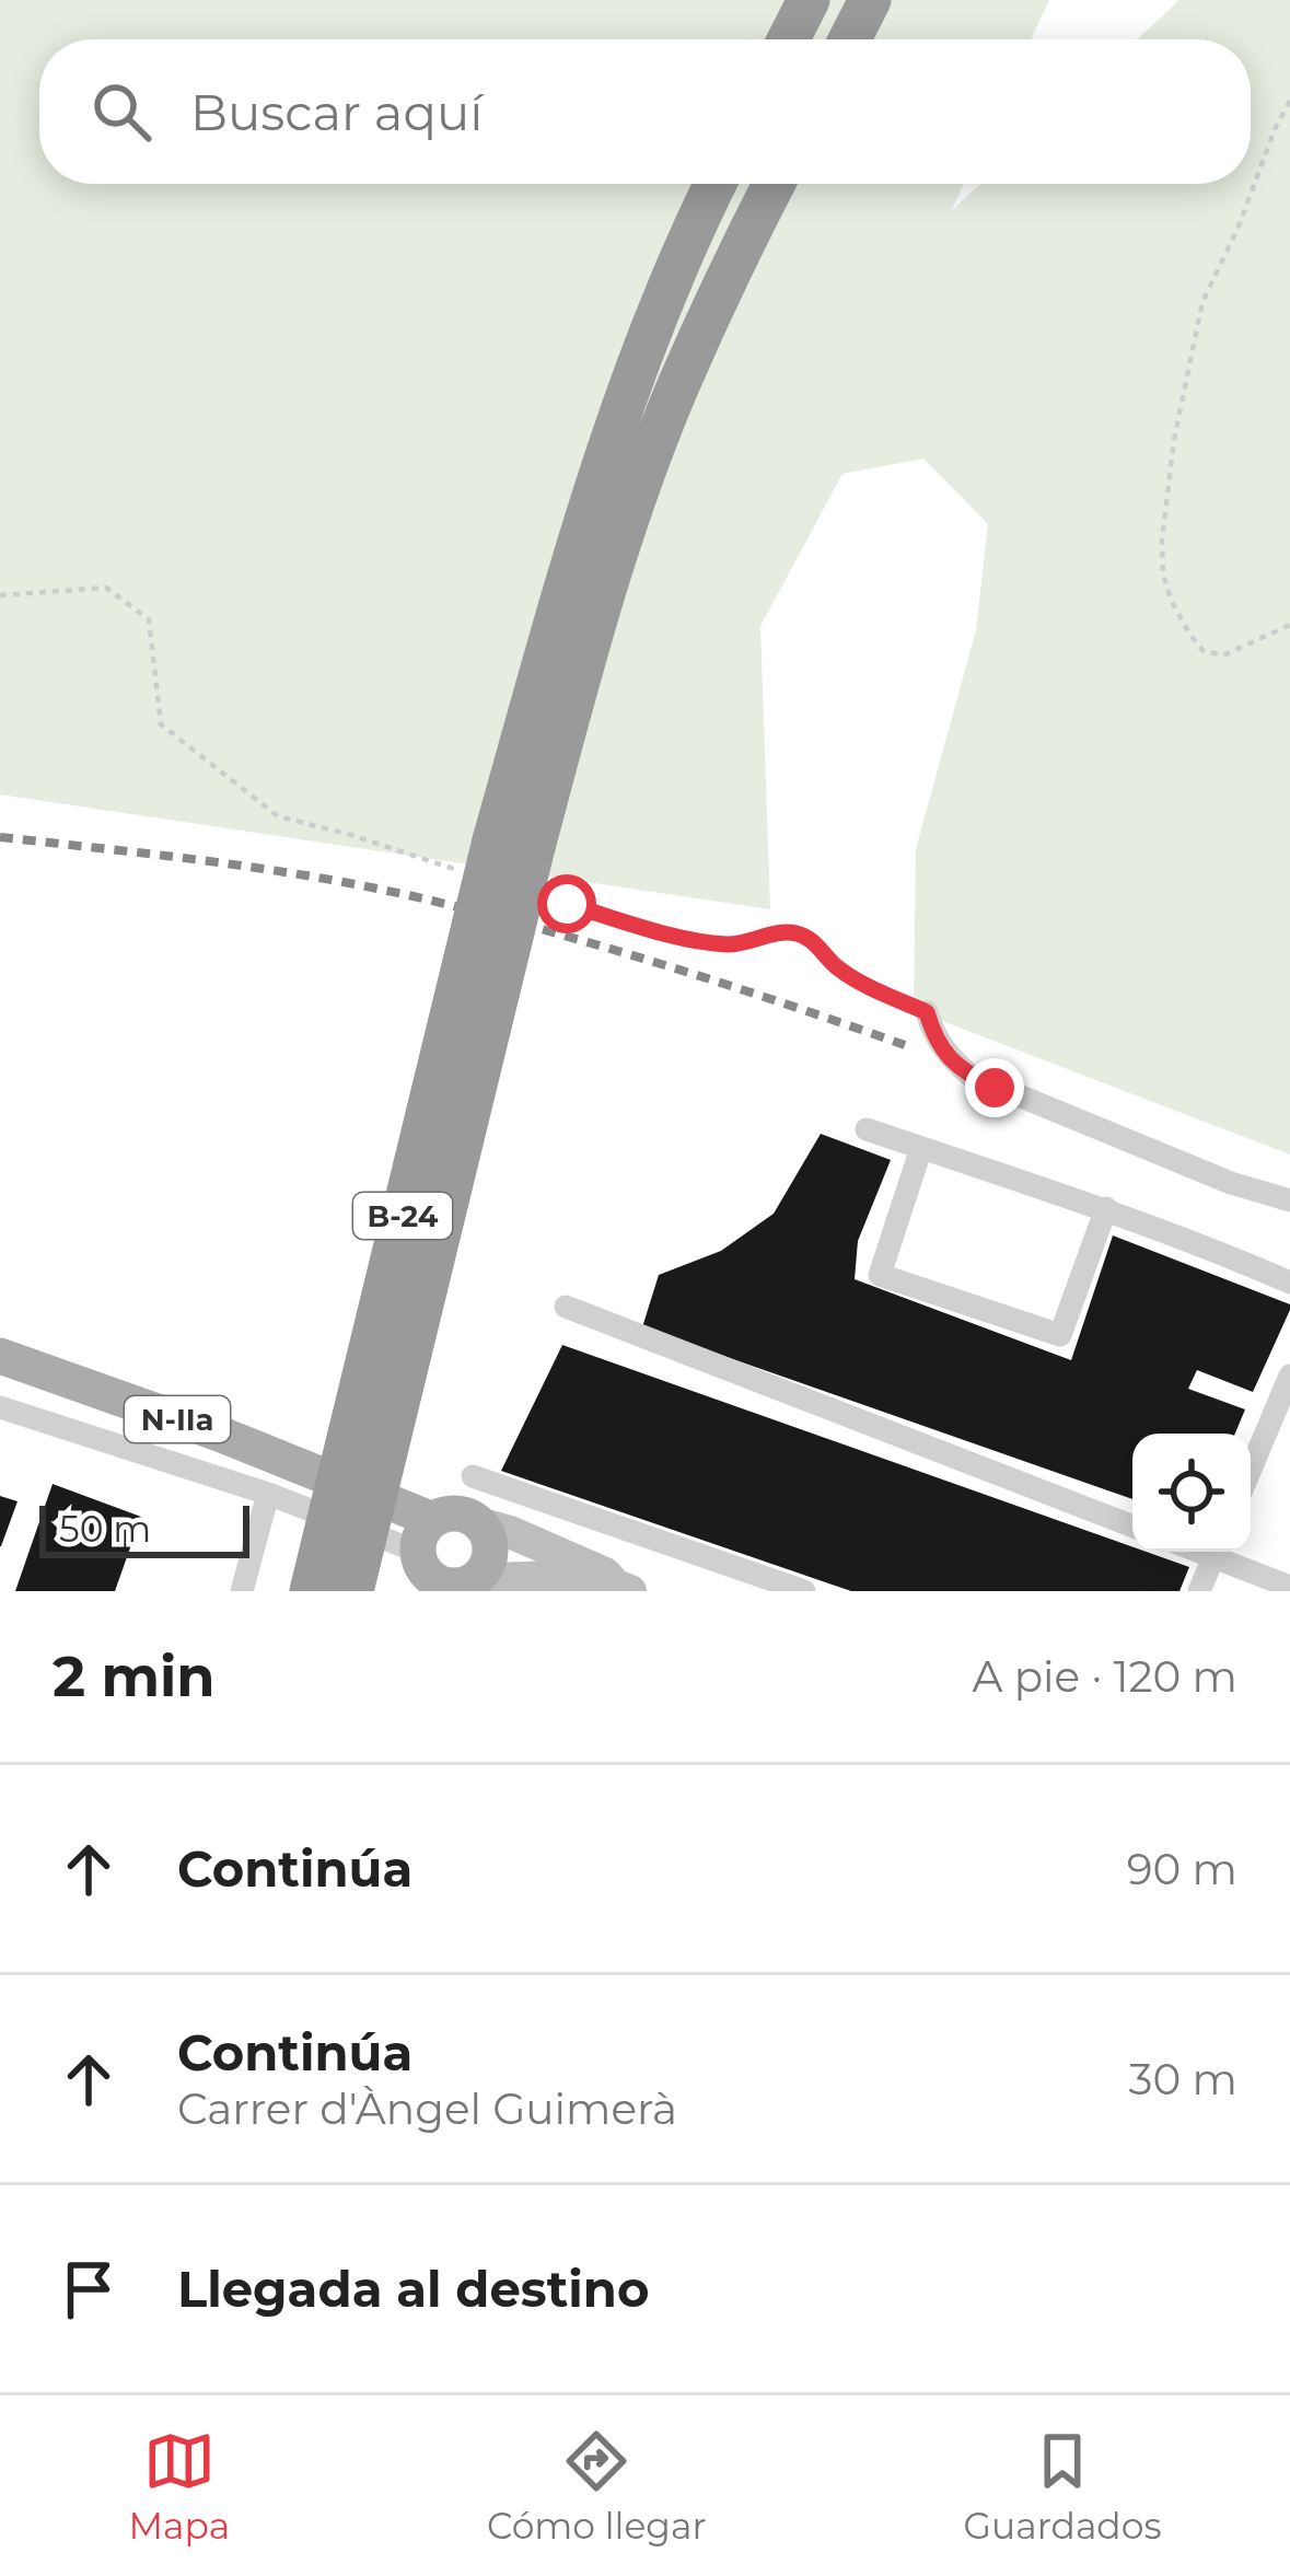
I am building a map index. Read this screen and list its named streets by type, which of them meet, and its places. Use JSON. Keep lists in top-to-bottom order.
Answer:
{
  "streets": {
    "highway": ["B-24"],
    "main road": ["N-IIa"]
  },
  "scale_bar": "50 m",
  "page": {
    "search": "Buscar aquí",
    "scale": "50 m",
    "heading": ["2 min", "A pie · 120 m"],
    "list": [
      ["Continúa", "90 m"],
      ["Continúa", "Carrer d'Àngel Guimerà", "30 m"],
      "Llegada al destino"
    ],
    "nav": ["Mapa", "Cómo llegar", "Guardados"]
  }
}
